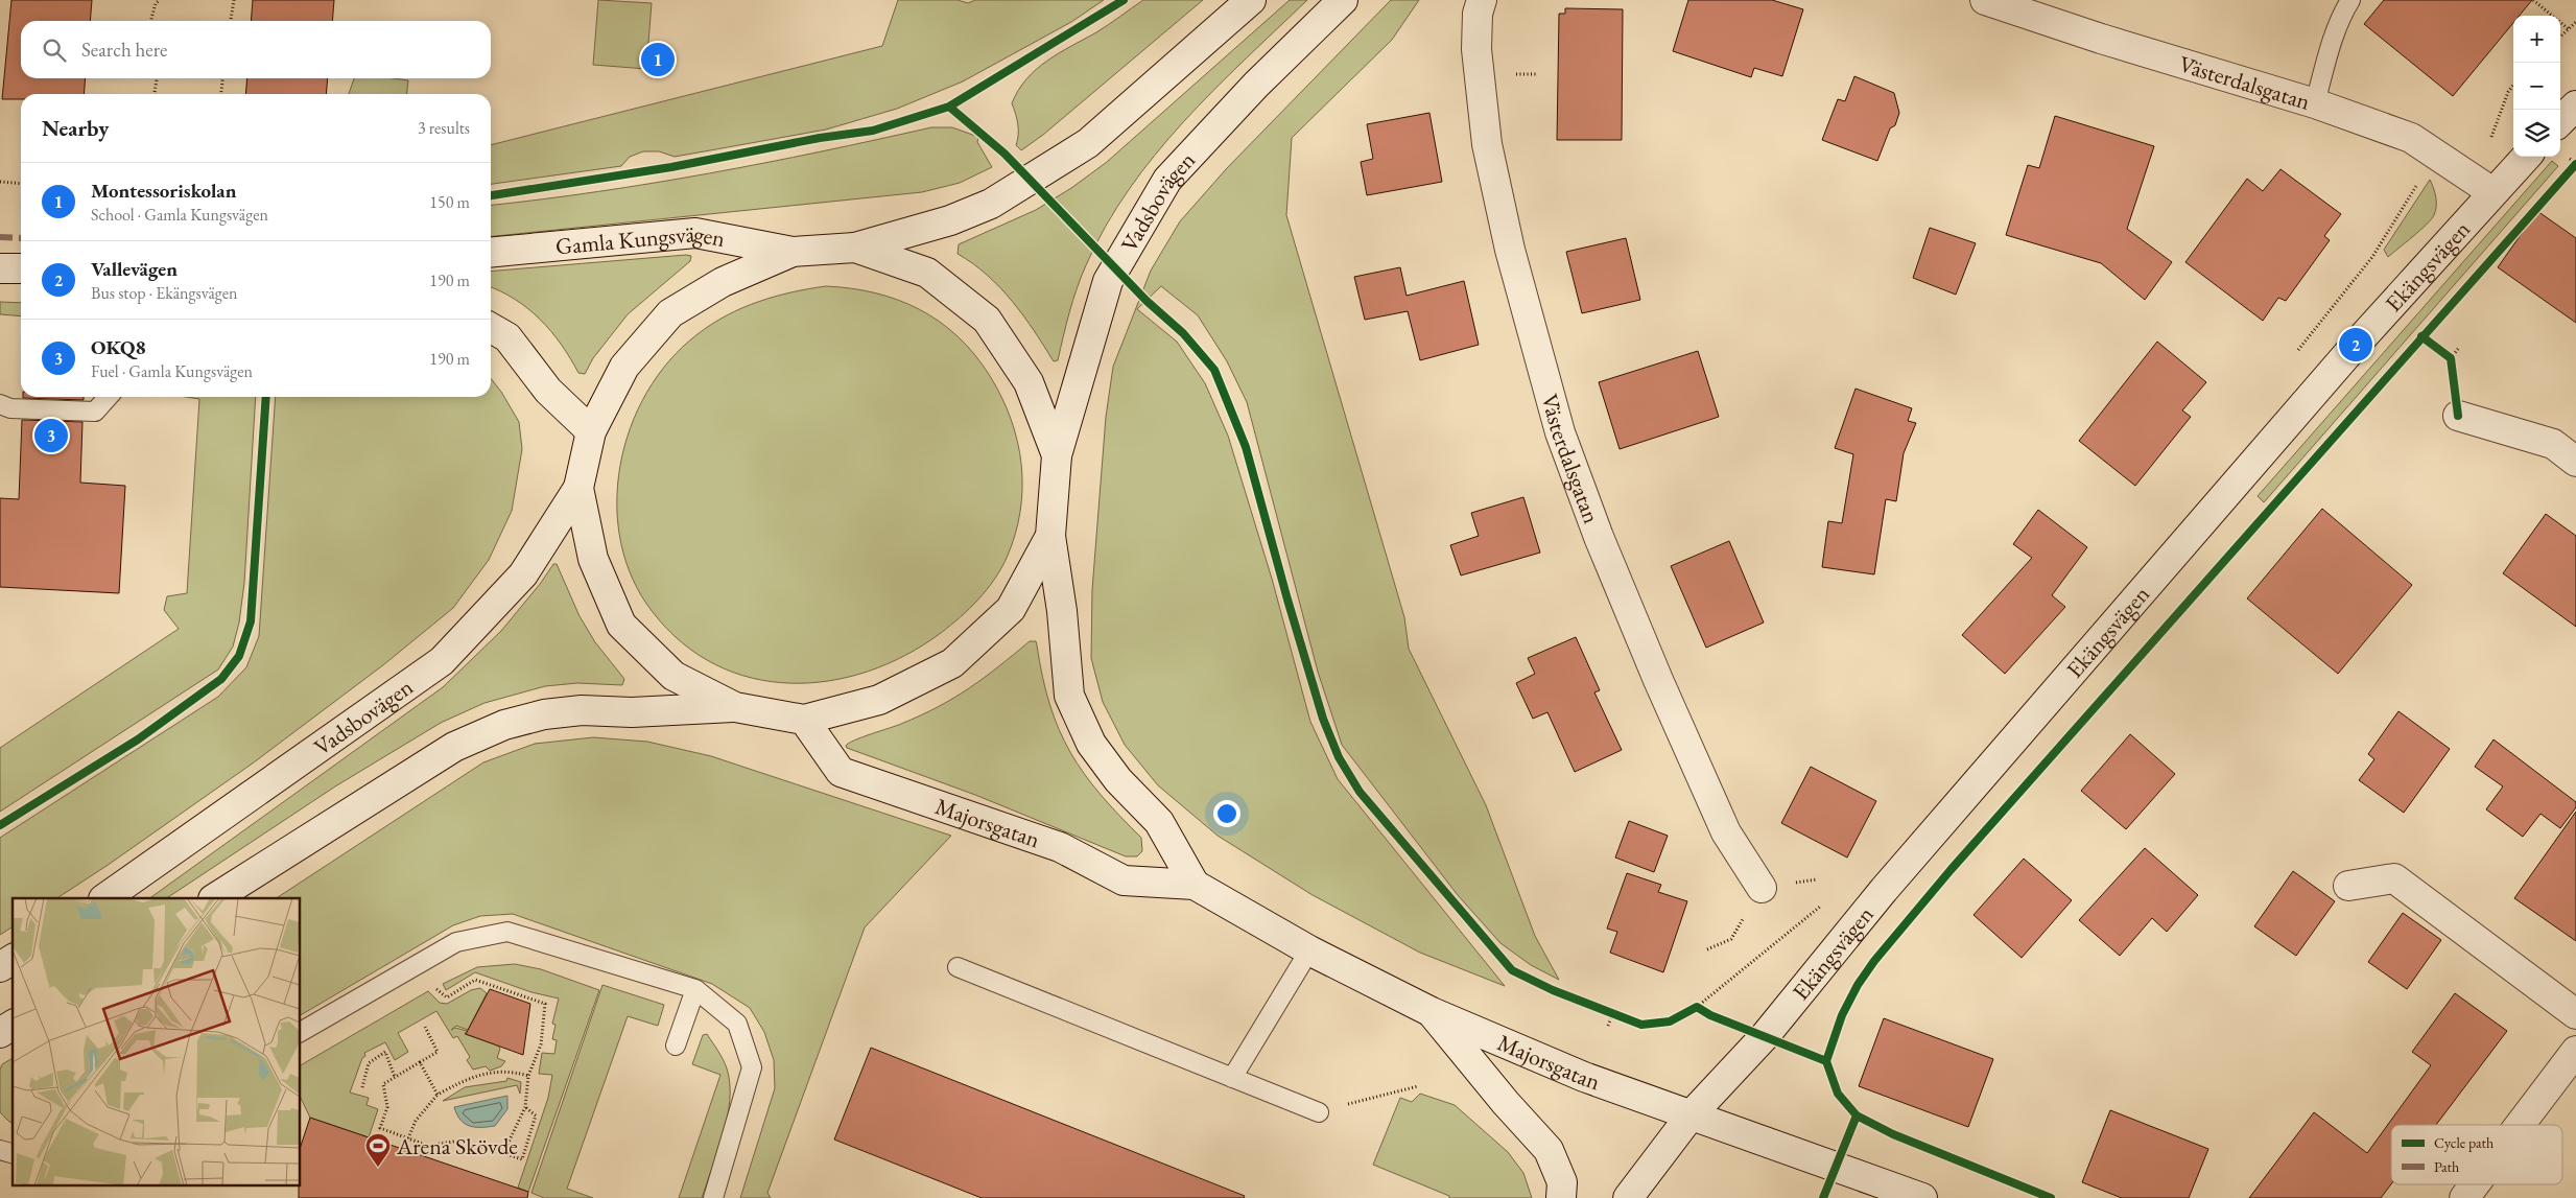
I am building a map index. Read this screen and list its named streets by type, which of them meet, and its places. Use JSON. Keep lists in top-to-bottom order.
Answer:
{
  "streets": {
    "main road": [
      "Västerdalsgatan",
      "Vadsbovägen",
      "Gamla Kungsvägen",
      "Ekängsvägen",
      "Majorsgatan"
    ]
  },
  "crossings": [
    ["Västerdalsgatan", "Ekängsvägen"],
    ["Ekängsvägen", "Majorsgatan"]
  ],
  "places": {
    "sports": ["Arena Skövde"]
  },
  "legend": ["Cycle path", "Path"],
  "page": {
    "map_buttons": ["+", "−"],
    "search": "Search here",
    "pins": ["1", "2", "3"],
    "heading": ["Nearby", "3 results"],
    "list": [
      {
        "mark": "1",
        "name": "Montessoriskolan",
        "note": "School · Gamla Kungsvägen",
        "value": "150 m"
      },
      {
        "mark": "2",
        "name": "Vallevägen",
        "note": "Bus stop · Ekängsvägen",
        "value": "190 m"
      },
      {
        "mark": "3",
        "name": "OKQ8",
        "note": "Fuel · Gamla Kungsvägen",
        "value": "190 m"
      }
    ]
  }
}
